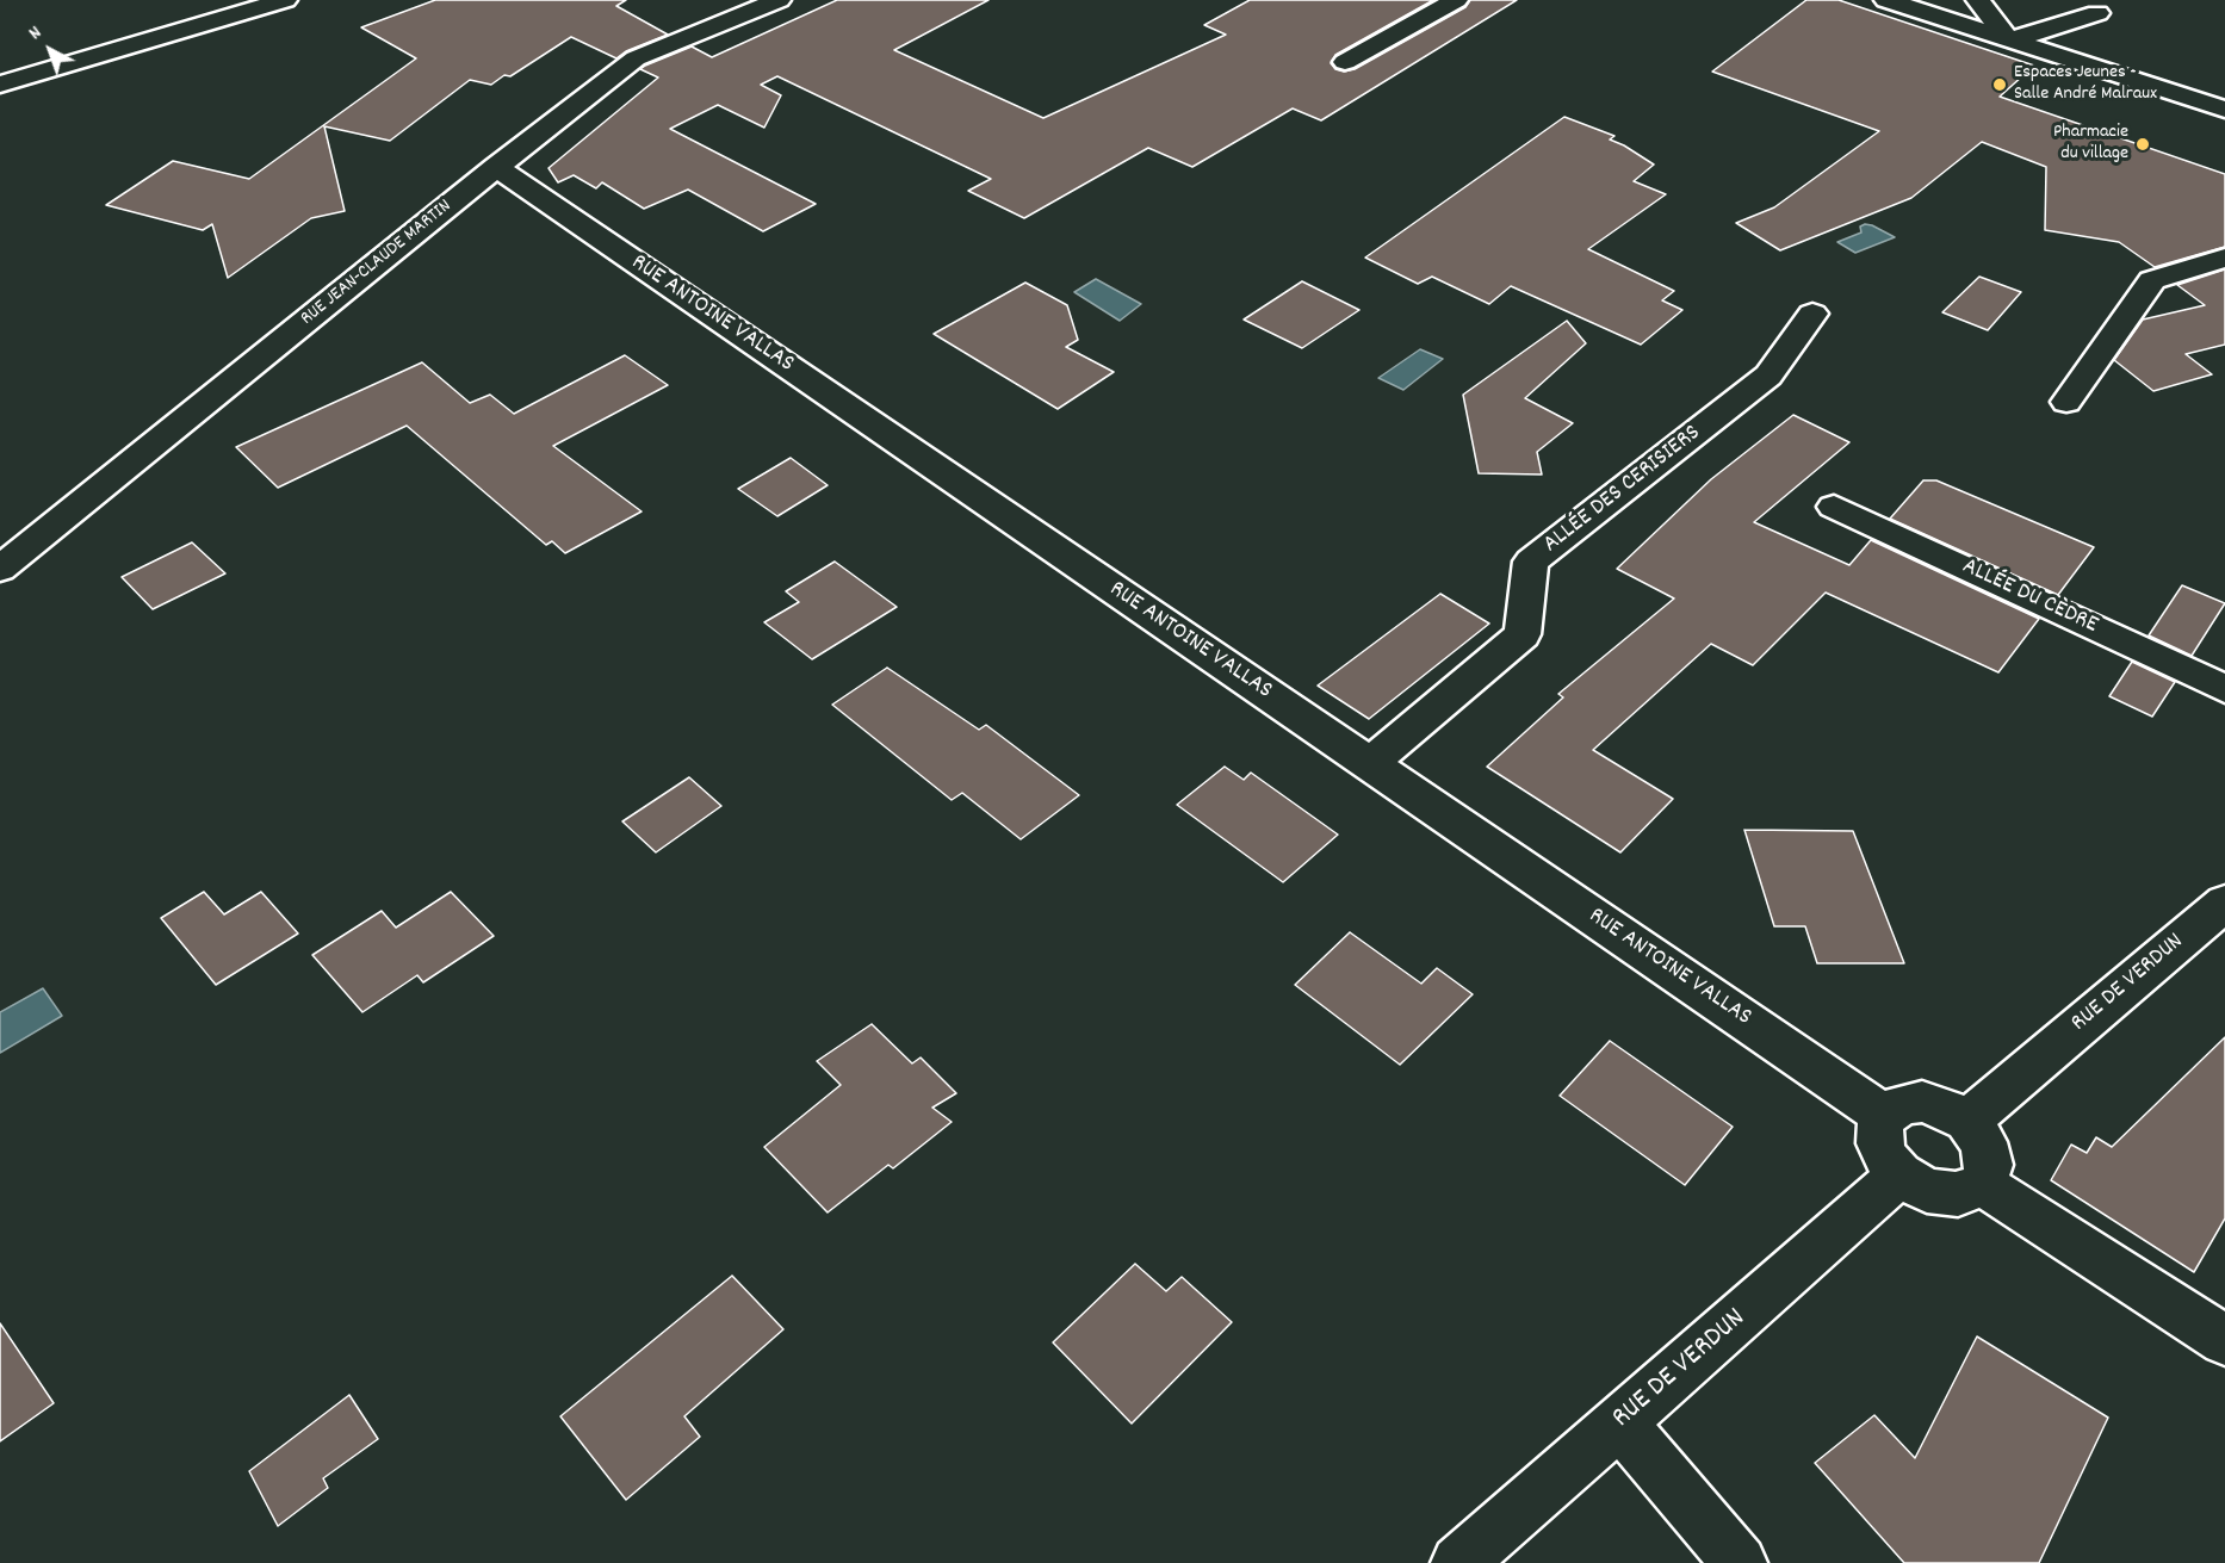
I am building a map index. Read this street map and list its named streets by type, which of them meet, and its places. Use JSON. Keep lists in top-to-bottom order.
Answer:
{
  "streets": {
    "street": [
      "RUE JEAN-CLAUDE MARTIN",
      "RUE ANTOINE VALLAS",
      "ALLÉE DES CERISIERS",
      "ALLÉE DU CÈDRE",
      "RUE DE VERDUN"
    ]
  },
  "crossings": [
    ["RUE JEAN-CLAUDE MARTIN", "RUE ANTOINE VALLAS"],
    ["RUE ANTOINE VALLAS", "ALLÉE DES CERISIERS"],
    ["RUE ANTOINE VALLAS", "RUE DE VERDUN"]
  ],
  "places": ["Espaces Jeunes - Salle André Malraux", "Pharmacie du village"],
  "north": "top left"
}
